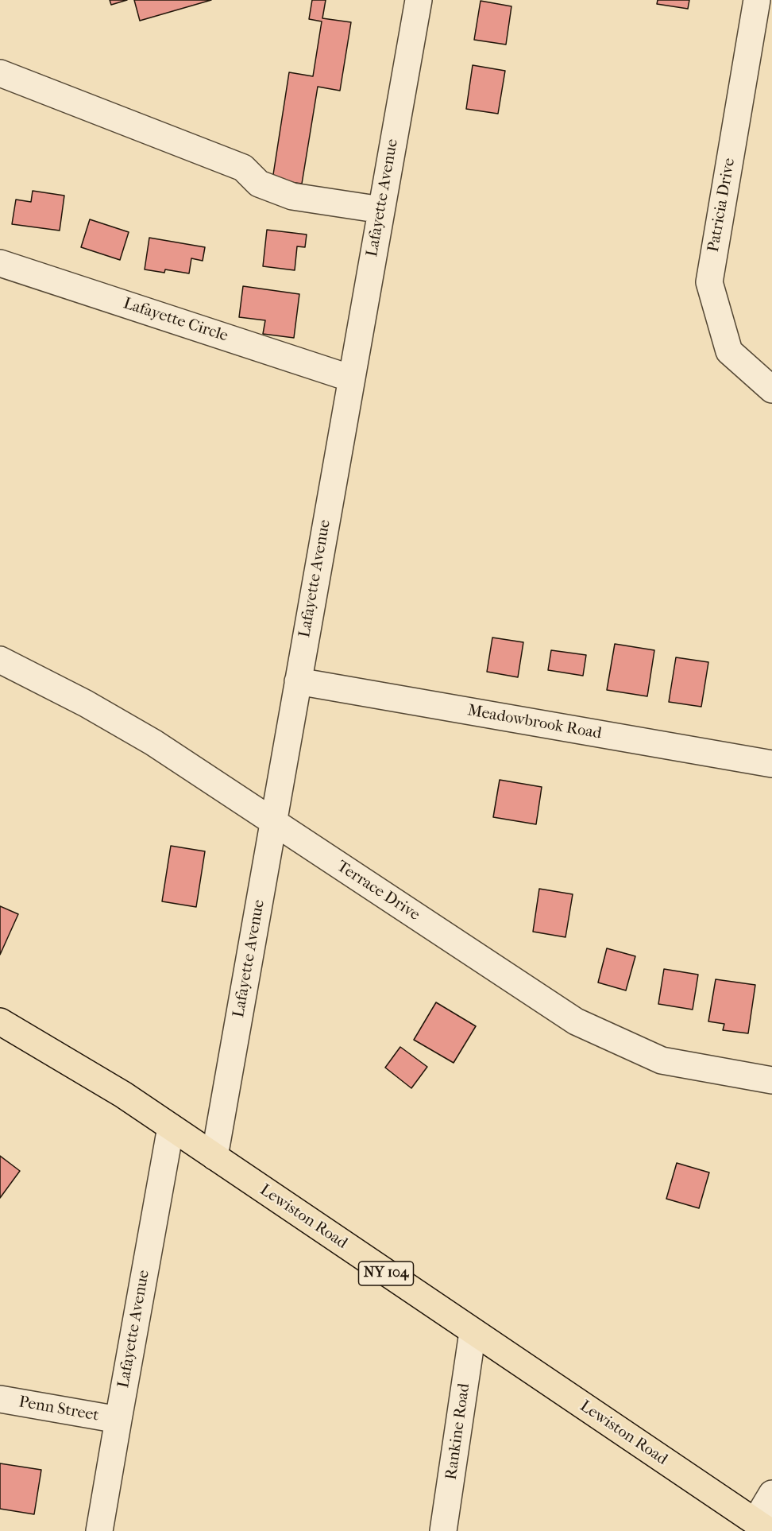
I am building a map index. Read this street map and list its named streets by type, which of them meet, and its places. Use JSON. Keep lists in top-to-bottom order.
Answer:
{
  "streets": {
    "main road": ["Lewiston Road", "NY 104"],
    "street": [
      "Lafayette Avenue",
      "Patricia Drive",
      "Lafayette Circle",
      "Meadowbrook Road",
      "Terrace Drive",
      "Penn Street",
      "Rankine Road"
    ]
  },
  "crossings": [
    ["Lafayette Avenue", "Lafayette Circle"],
    ["Lafayette Avenue", "Meadowbrook Road"],
    ["Lafayette Avenue", "Terrace Drive"],
    ["Lafayette Avenue", "Lewiston Road"],
    ["Lafayette Avenue", "Penn Street"],
    ["Lewiston Road", "Rankine Road"]
  ]
}
